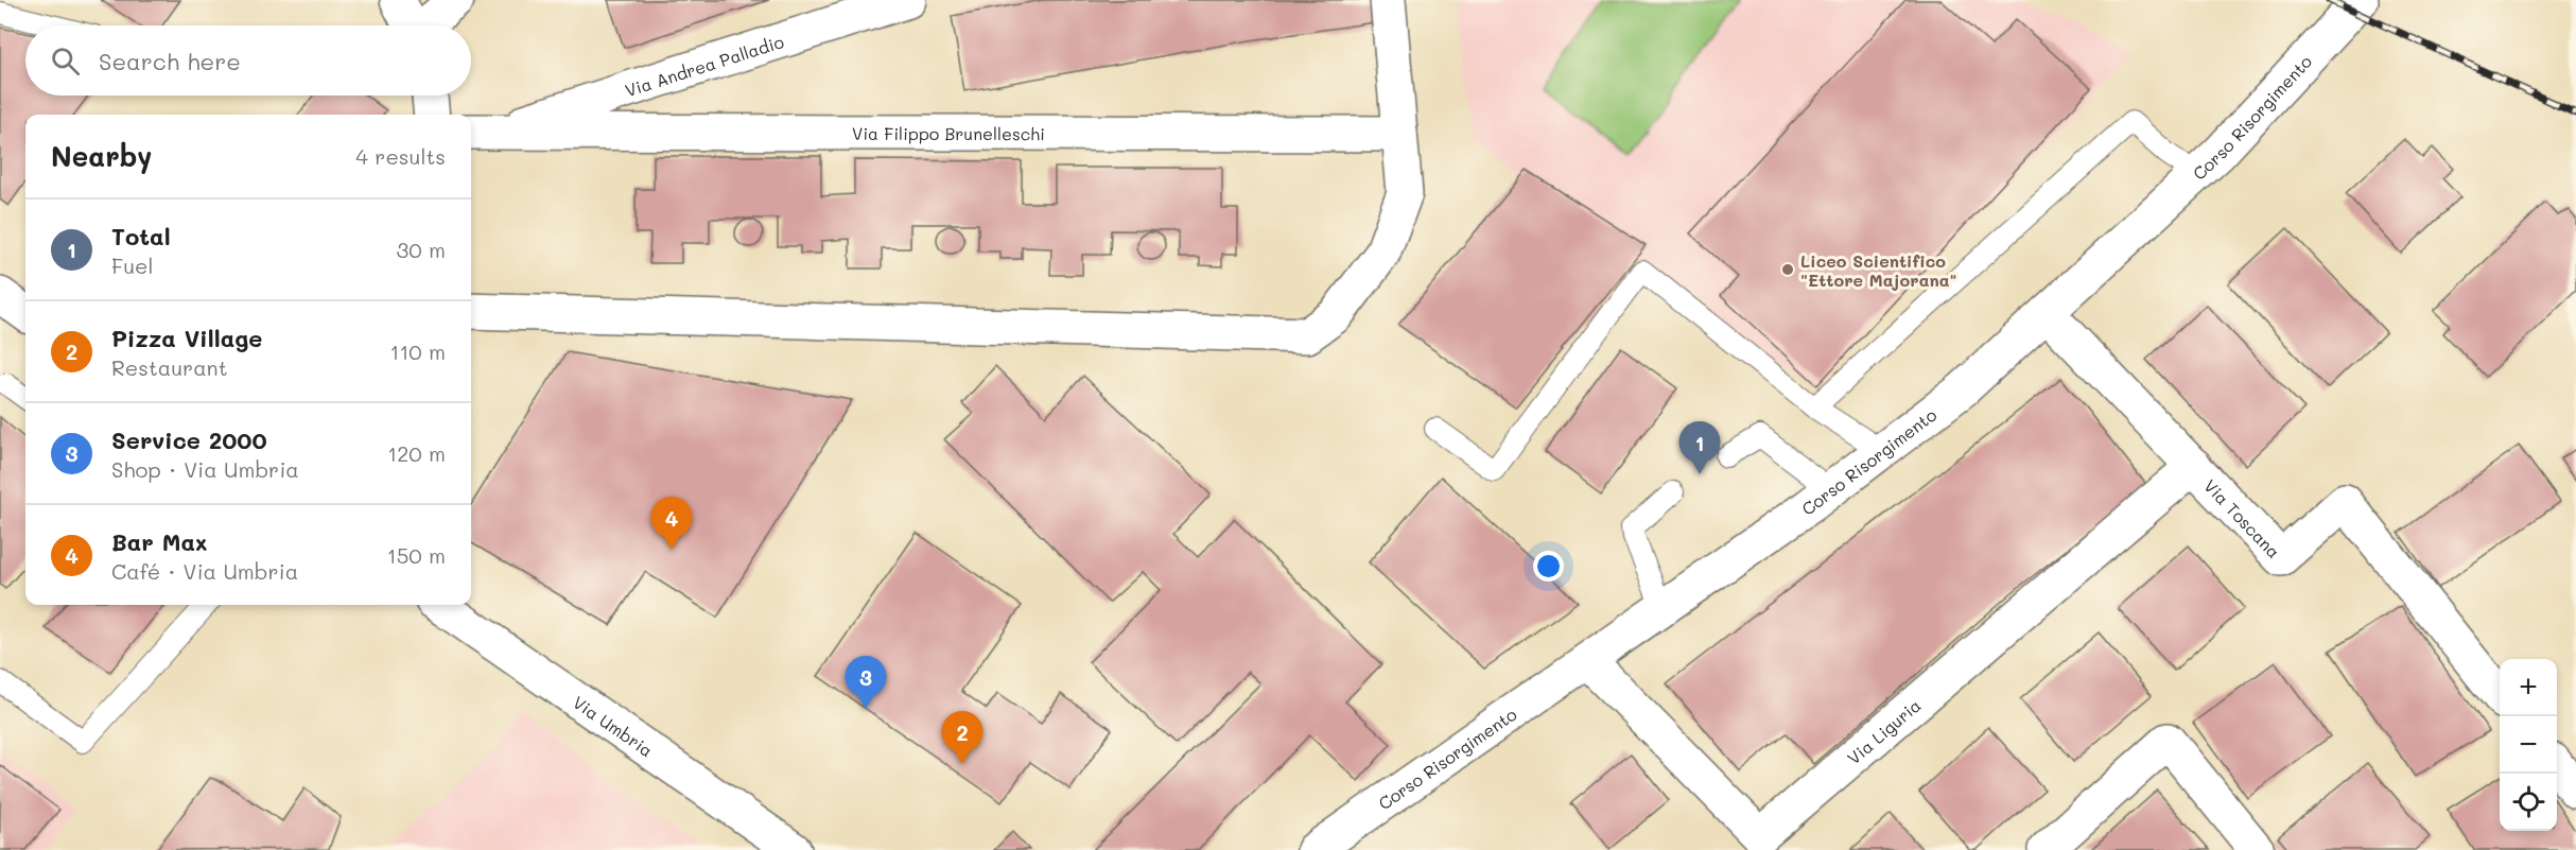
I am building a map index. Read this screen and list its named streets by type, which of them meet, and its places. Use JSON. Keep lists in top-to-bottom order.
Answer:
{
  "streets": {
    "street": [
      "Via Andrea Palladio",
      "Corso Risorgimento",
      "Via Filippo Brunelleschi",
      "Via Toscana",
      "Via Umbria",
      "Via Liguria"
    ]
  },
  "crossings": [
    ["Via Andrea Palladio", "Via Filippo Brunelleschi"],
    ["Corso Risorgimento", "Via Toscana"],
    ["Corso Risorgimento", "Via Liguria"],
    ["Via Toscana", "Via Liguria"]
  ],
  "places": ["Liceo Scientifico \"Ettore Majorana\""],
  "page": {
    "search": "Search here",
    "heading": ["Nearby", "4 results"],
    "list": [
      {
        "mark": "1",
        "name": "Total",
        "note": "Fuel",
        "value": "30 m"
      },
      {
        "mark": "2",
        "name": "Pizza Village",
        "note": "Restaurant",
        "value": "110 m"
      },
      {
        "mark": "3",
        "name": "Service 2000",
        "note": "Shop · Via Umbria",
        "value": "120 m"
      },
      {
        "mark": "4",
        "name": "Bar Max",
        "note": "Café · Via Umbria",
        "value": "150 m"
      }
    ],
    "pins": [
      "1",
      "4",
      "3",
      "2"
    ],
    "map_buttons": ["+", "−"]
  }
}
